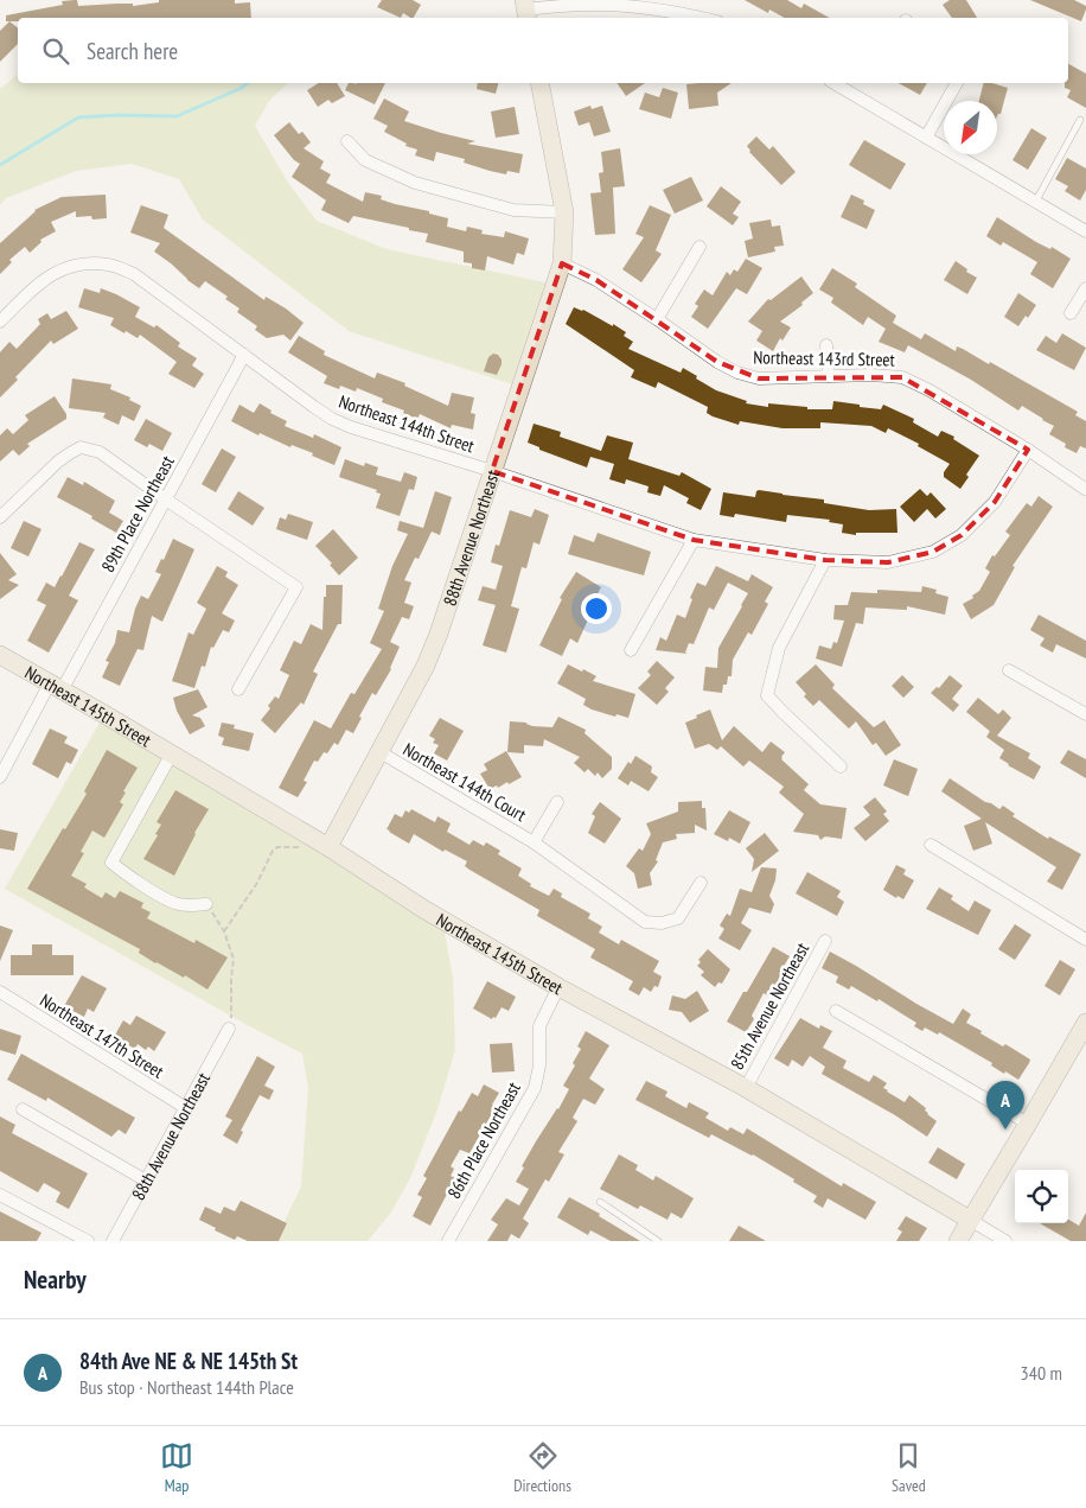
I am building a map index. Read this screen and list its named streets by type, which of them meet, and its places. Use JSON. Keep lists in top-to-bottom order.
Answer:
{
  "streets": {
    "street": [
      "Northeast 143rd Street",
      "Northeast 144th Street",
      "89th Place Northeast",
      "88th Avenue Northeast",
      "Northeast 145th Street",
      "Northeast 144th Court",
      "85th Avenue Northeast",
      "Northeast 147th Street",
      "86th Place Northeast"
    ]
  },
  "crossings": [
    ["Northeast 143rd Street", "Northeast 144th Street"],
    ["Northeast 143rd Street", "88th Avenue Northeast"],
    ["Northeast 144th Street", "89th Place Northeast"],
    ["Northeast 144th Street", "88th Avenue Northeast"],
    ["89th Place Northeast", "Northeast 145th Street"],
    ["88th Avenue Northeast", "Northeast 145th Street"],
    ["88th Avenue Northeast", "Northeast 144th Court"],
    ["88th Avenue Northeast", "Northeast 147th Street"],
    ["Northeast 145th Street", "85th Avenue Northeast"],
    ["Northeast 145th Street", "86th Place Northeast"]
  ],
  "north": "bottom left",
  "page": {
    "search": "Search here",
    "pins": "A",
    "heading": "Nearby",
    "list": [
      {
        "mark": "A",
        "name": "84th Ave NE & NE 145th St",
        "note": "Bus stop · Northeast 144th Place",
        "value": "340 m"
      }
    ],
    "nav": ["Map", "Directions", "Saved"]
  }
}
